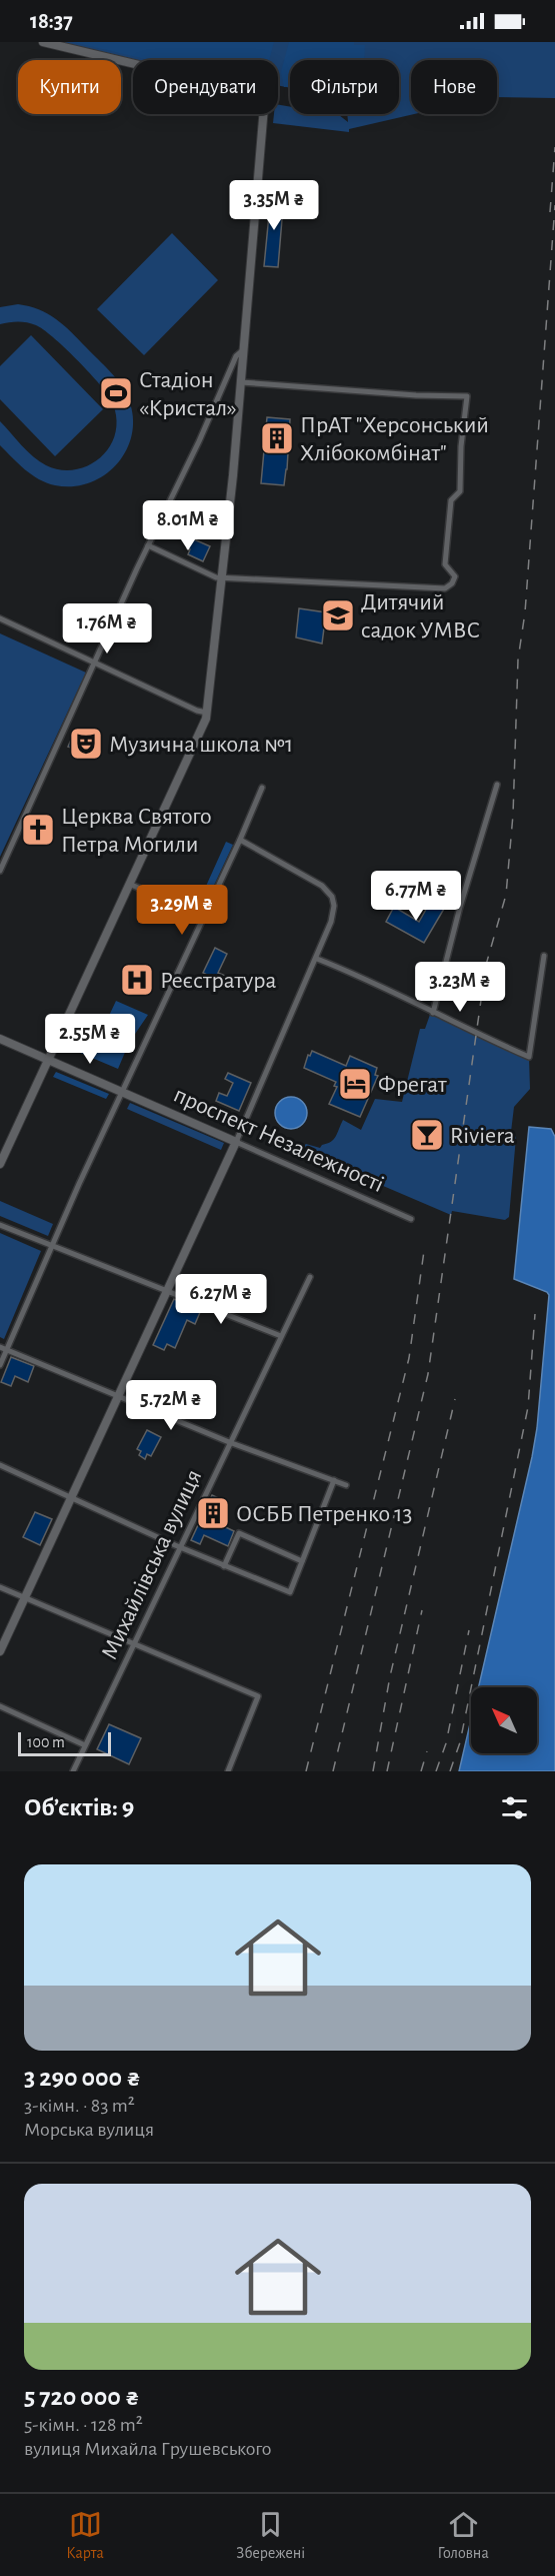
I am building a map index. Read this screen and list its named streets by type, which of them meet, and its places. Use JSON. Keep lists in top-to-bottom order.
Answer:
{
  "streets": {
    "street": ["проспект Незалежності", "Михайлівська вулиця"]
  },
  "places": {
    "sports": ["Стадіон «Кристал»"],
    "building": ["ПрАТ \"Херсонський Хлібокомбінат\"", "ОСББ Петренко 13"],
    "school or university": ["Дитячий садок УМВС"],
    "theatre": ["Музична школа №1"],
    "church": ["Церква Святого Петра Могили"],
    "hospital": ["Реєстратура"],
    "hotel": ["Фрегат"],
    "bar": ["Riviera"]
  },
  "scale_bar": "100 m",
  "north": "top left",
  "page": {
    "status": "18:37",
    "chip": [
      "Купити",
      "Орендувати",
      "Фільтри",
      "Нове"
    ],
    "price": [
      "3.35M ₴",
      "8.01M ₴",
      "1.76M ₴",
      "6.77M ₴",
      "3.29M ₴",
      "3.23M ₴",
      "2.55M ₴",
      "6.27M ₴",
      "5.72M ₴"
    ],
    "scale": "100 m",
    "heading": "Об’єктів: 9",
    "list": [
      {
        "name": "3 290 000 ₴",
        "note": "3-кімн. · 83 m² · Морська вулиця"
      },
      {
        "name": "5 720 000 ₴",
        "note": "5-кімн. · 128 m² · вулиця Михайла Грушевського"
      }
    ],
    "tabs": ["Карта", "Збережені", "Головна"]
  }
}
